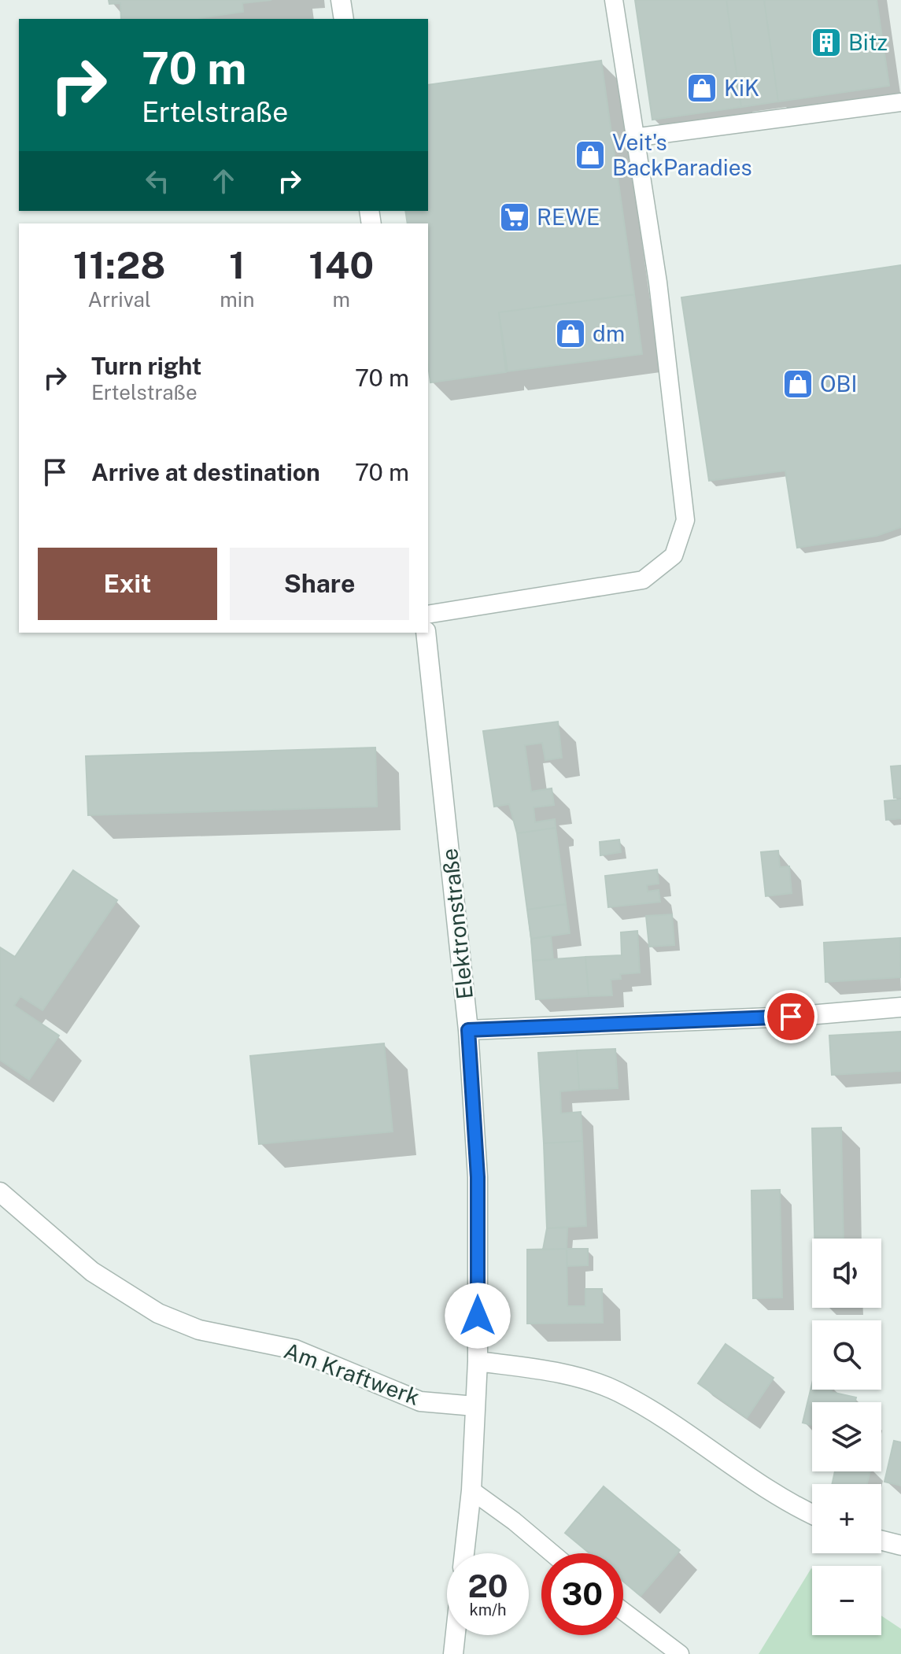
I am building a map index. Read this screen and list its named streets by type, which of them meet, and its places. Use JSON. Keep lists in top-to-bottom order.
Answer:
{
  "streets": {
    "street": ["Elektronstraße", "Am Kraftwerk"]
  },
  "crossings": [
    ["Elektronstraße", "Am Kraftwerk"]
  ],
  "places": {
    "building": ["Bitz"],
    "shop": [
      "KiK",
      "Veit's BackParadies",
      "dm",
      "OBI"
    ],
    "supermarket": ["REWE"]
  },
  "page": {
    "turn": ["70 m", "Ertelstraße"],
    "eta": [
      "11:28",
      "Arrival",
      "1",
      "min",
      "140",
      "m"
    ],
    "list": [
      {
        "name": "Turn right",
        "note": "Ertelstraße",
        "value": "70 m"
      },
      {
        "name": "Arrive at destination",
        "value": "70 m"
      }
    ],
    "buttons": ["Exit", "Share"],
    "map_buttons": ["+", "−"],
    "speed": "20 km/h",
    "limit": "30"
  }
}
